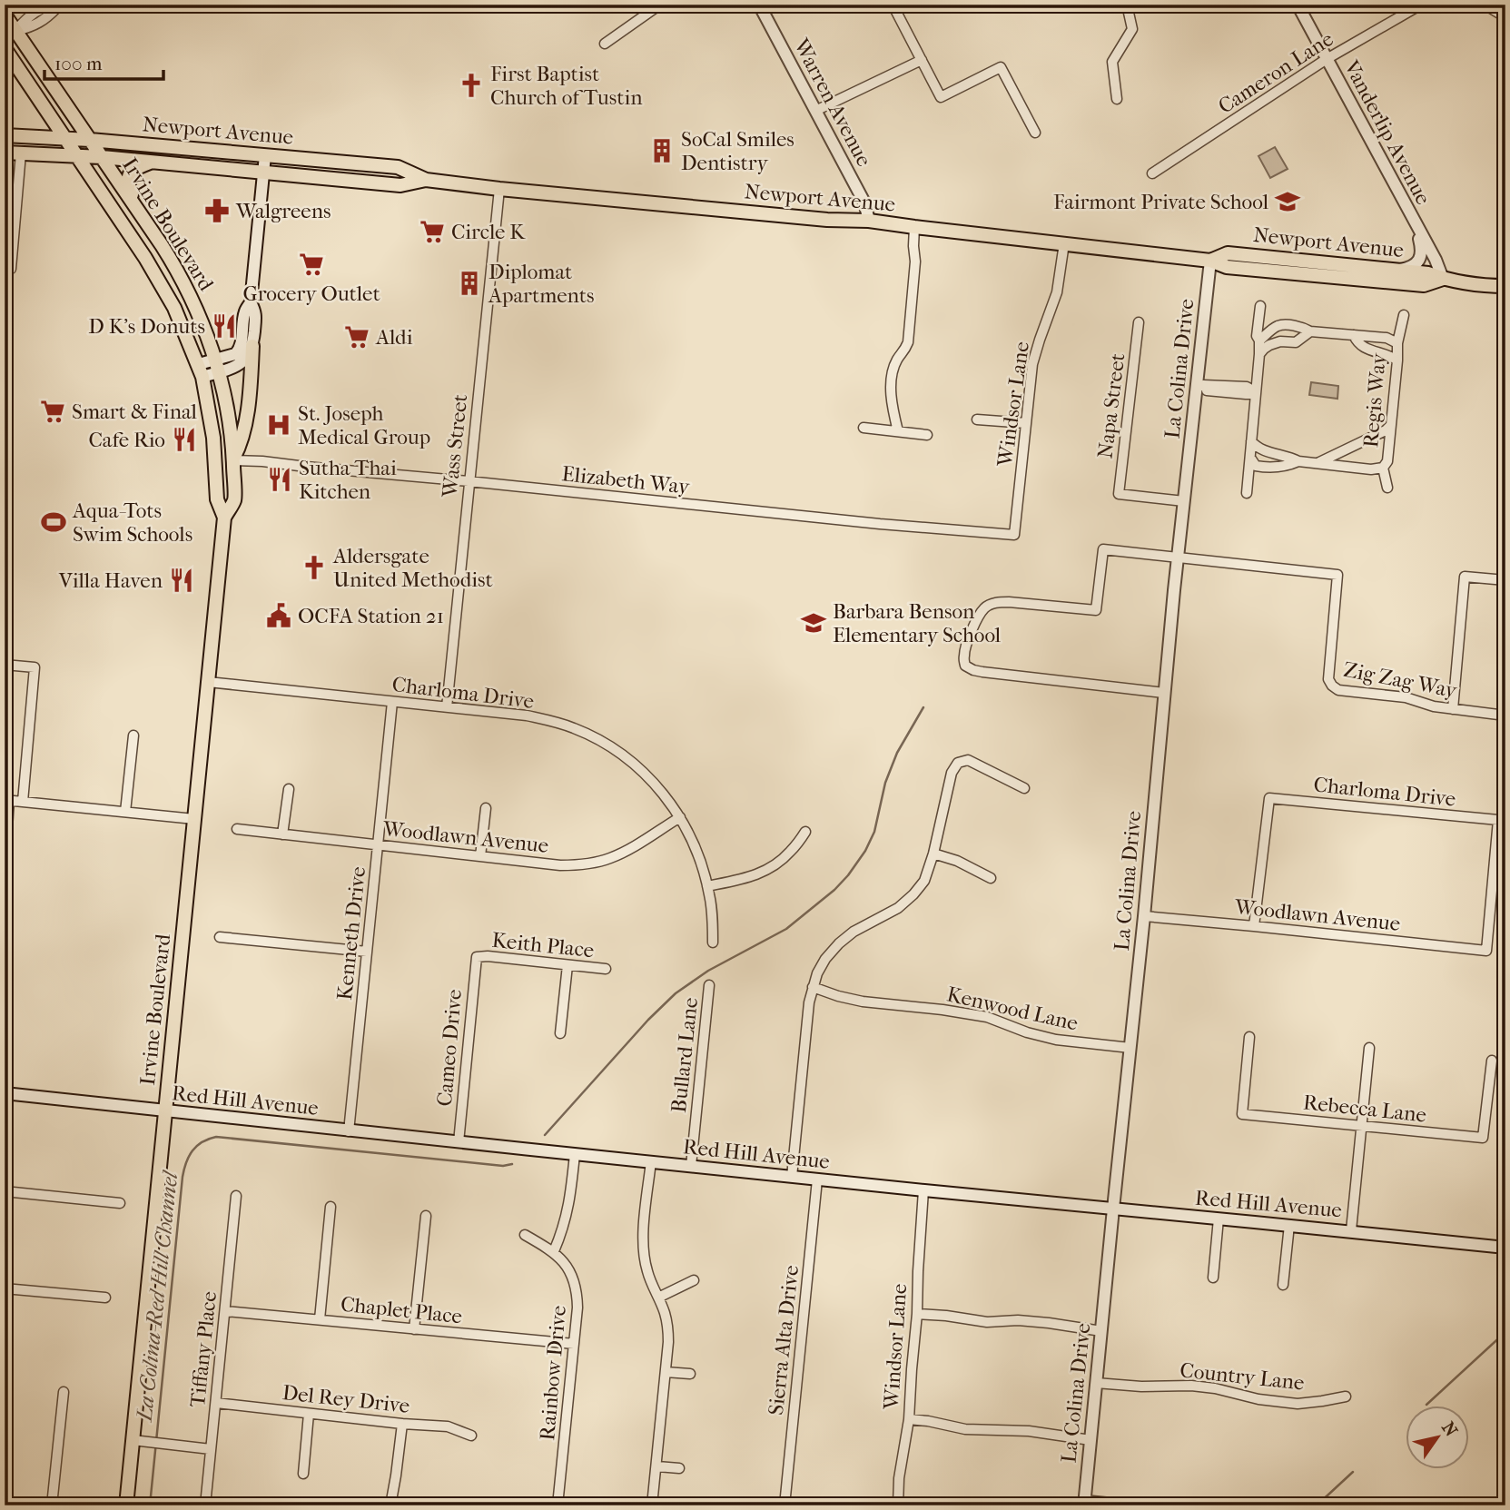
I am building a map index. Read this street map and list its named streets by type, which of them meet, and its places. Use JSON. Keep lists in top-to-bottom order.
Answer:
{
  "streets": {
    "main road": ["Newport Avenue", "Irvine Boulevard"],
    "street": [
      "Cameron Lane",
      "Warren Avenue",
      "Vanderlip Avenue",
      "La Colina Drive",
      "Regis Way",
      "Windsor Lane",
      "Napa Street",
      "Wass Street",
      "Elizabeth Way",
      "Zig Zag Way",
      "Charloma Drive",
      "Woodlawn Avenue",
      "Kenneth Drive",
      "Keith Place",
      "Kenwood Lane",
      "Cameo Drive",
      "Bullard Lane",
      "Red Hill Avenue",
      "Rebecca Lane",
      "Chaplet Place",
      "Sierra Alta Drive",
      "Tiffany Place",
      "Rainbow Drive",
      "Country Lane",
      "Del Rey Drive"
    ]
  },
  "crossings": [
    ["Cameron Lane", "Vanderlip Avenue"],
    ["Warren Avenue", "Newport Avenue"],
    ["Newport Avenue", "Vanderlip Avenue"],
    ["Newport Avenue", "Irvine Boulevard"],
    ["Newport Avenue", "La Colina Drive"],
    ["Newport Avenue", "Windsor Lane"],
    ["Newport Avenue", "Wass Street"],
    ["Irvine Boulevard", "Elizabeth Way"],
    ["Irvine Boulevard", "Charloma Drive"],
    ["Irvine Boulevard", "Red Hill Avenue"],
    ["La Colina Drive", "Napa Street"],
    ["La Colina Drive", "Zig Zag Way"],
    ["La Colina Drive", "Woodlawn Avenue"],
    ["La Colina Drive", "Kenwood Lane"],
    ["La Colina Drive", "Red Hill Avenue"],
    ["La Colina Drive", "Country Lane"],
    ["Windsor Lane", "Elizabeth Way"],
    ["Windsor Lane", "Red Hill Avenue"],
    ["Wass Street", "Elizabeth Way"],
    ["Wass Street", "Charloma Drive"],
    ["Charloma Drive", "Woodlawn Avenue"],
    ["Charloma Drive", "Kenneth Drive"],
    ["Woodlawn Avenue", "Kenneth Drive"],
    ["Kenneth Drive", "Red Hill Avenue"],
    ["Keith Place", "Cameo Drive"],
    ["Cameo Drive", "Red Hill Avenue"],
    ["Bullard Lane", "Red Hill Avenue"],
    ["Red Hill Avenue", "Sierra Alta Drive"],
    ["Chaplet Place", "Tiffany Place"],
    ["Chaplet Place", "Rainbow Drive"],
    ["Tiffany Place", "Del Rey Drive"]
  ],
  "water": ["La Colina-Red Hill Channel"],
  "places": {
    "church": ["First Baptist Church of Tustin", "Aldersgate United Methodist"],
    "building": ["SoCal Smiles Dentistry", "Diplomat Apartments"],
    "school or university": ["Fairmont Private School", "Barbara Benson Elementary School"],
    "pharmacy": ["Walgreens"],
    "supermarket": [
      "Circle K",
      "Grocery Outlet",
      "Aldi",
      "Smart & Final"
    ],
    "restaurant": [
      "D K's Donuts",
      "Cafe Rio",
      "Sutha Thai Kitchen",
      "Villa Haven"
    ],
    "hospital": ["St. Joseph Medical Group"],
    "sports": ["Aqua-Tots Swim Schools"],
    "public building": ["OCFA Station 21"]
  },
  "scale_bar": "100 m",
  "north": "top right"
}
